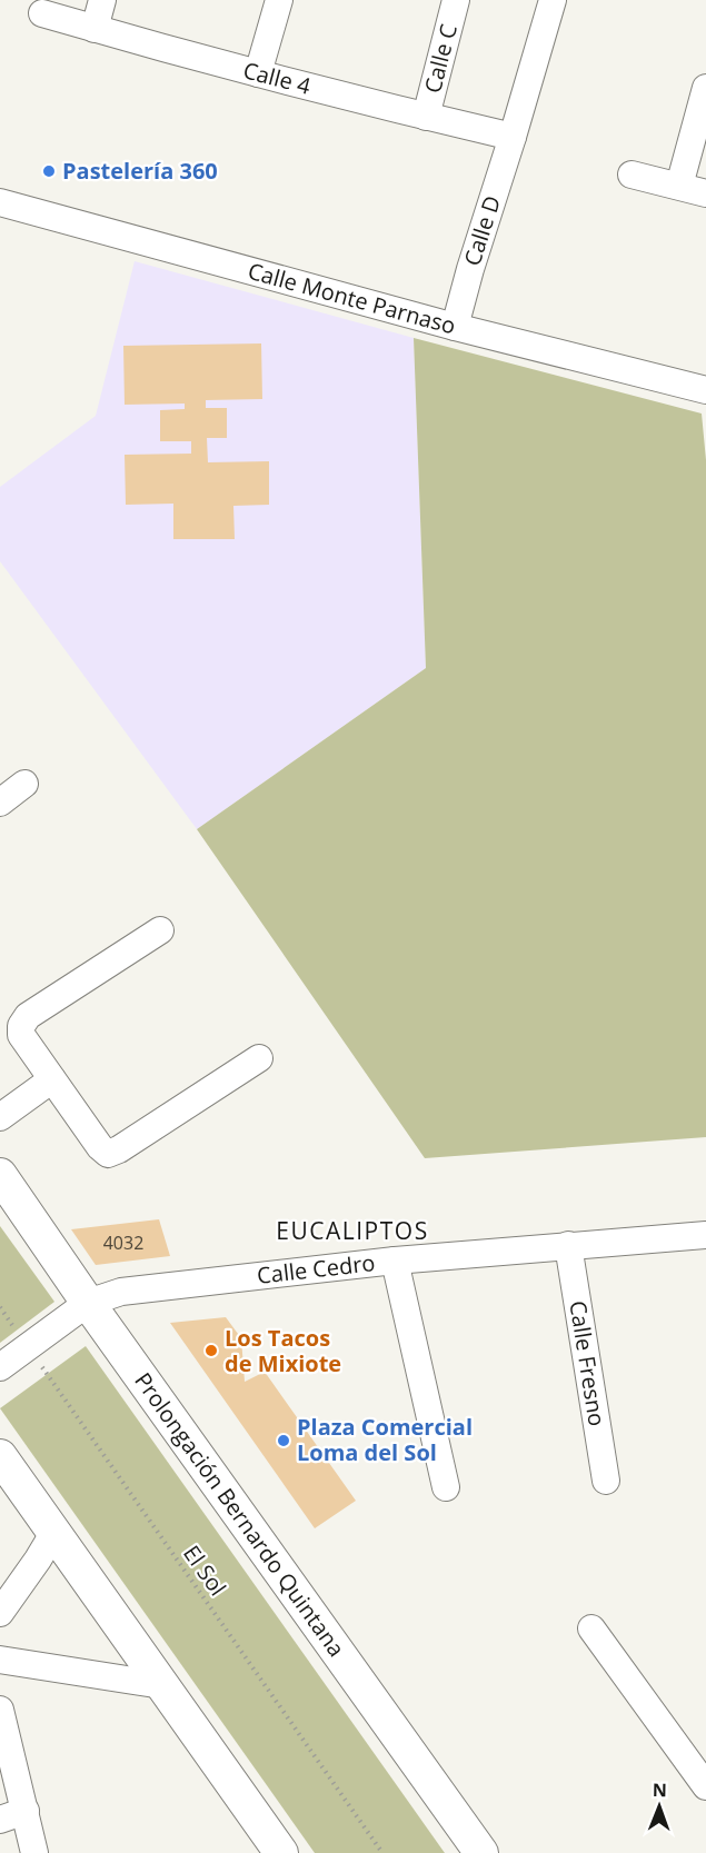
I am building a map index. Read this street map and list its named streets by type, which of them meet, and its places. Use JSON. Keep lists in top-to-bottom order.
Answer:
{
  "streets": {
    "main road": ["Prolongación Bernardo Quintana"],
    "street": [
      "Calle C",
      "Calle 4",
      "Calle D",
      "Calle Monte Parnaso",
      "Calle Cedro",
      "Calle Fresno"
    ],
    "path": ["El Sol"]
  },
  "crossings": [
    ["Calle C", "Calle 4"],
    ["Calle 4", "Calle D"],
    ["Calle D", "Calle Monte Parnaso"],
    ["Calle Cedro", "Calle Fresno"],
    ["Calle Cedro", "Prolongación Bernardo Quintana"],
    ["Calle Cedro", "El Sol"]
  ],
  "districts": ["EUCALIPTOS"],
  "places": ["Pastelería 360", "Los Tacos de Mixiote", "Plaza Comercial Loma del Sol"],
  "house_numbers": ["4032"],
  "north": "top"
}
